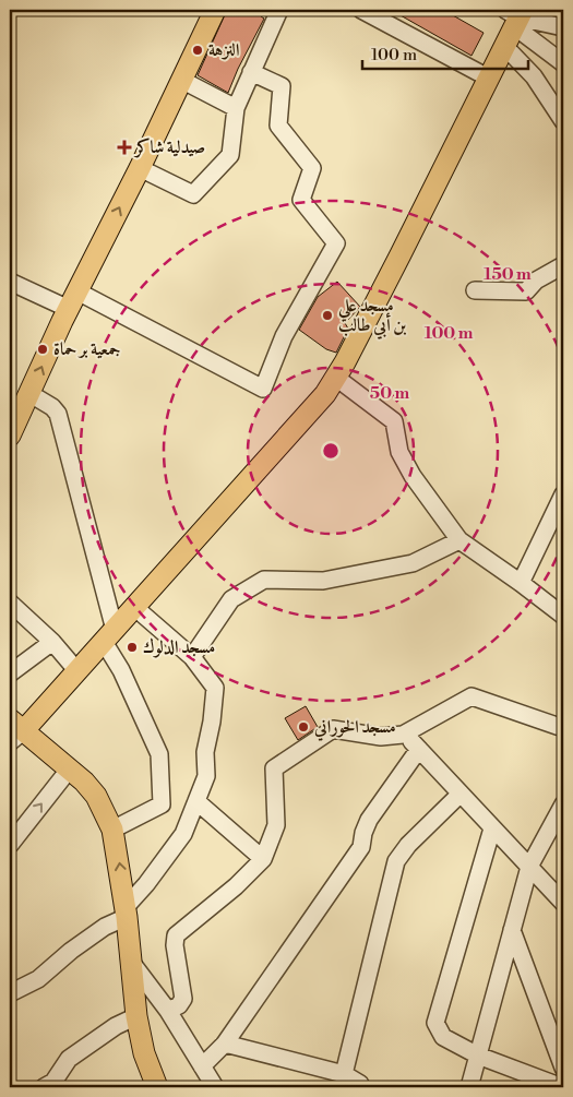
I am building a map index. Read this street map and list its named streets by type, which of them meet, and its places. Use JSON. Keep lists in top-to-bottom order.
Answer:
{
  "places": {
    "other": [
      "النزهة",
      "مسجد علي بن أبي طالب",
      "جمعية بر حماة",
      "مسجد الدلوك",
      "مسجد الحوراني"
    ],
    "health": ["صيدلية شاكر"]
  },
  "scale_bar": "100 m",
  "rings": ["150 m", "100 m", "50 m"]
}
